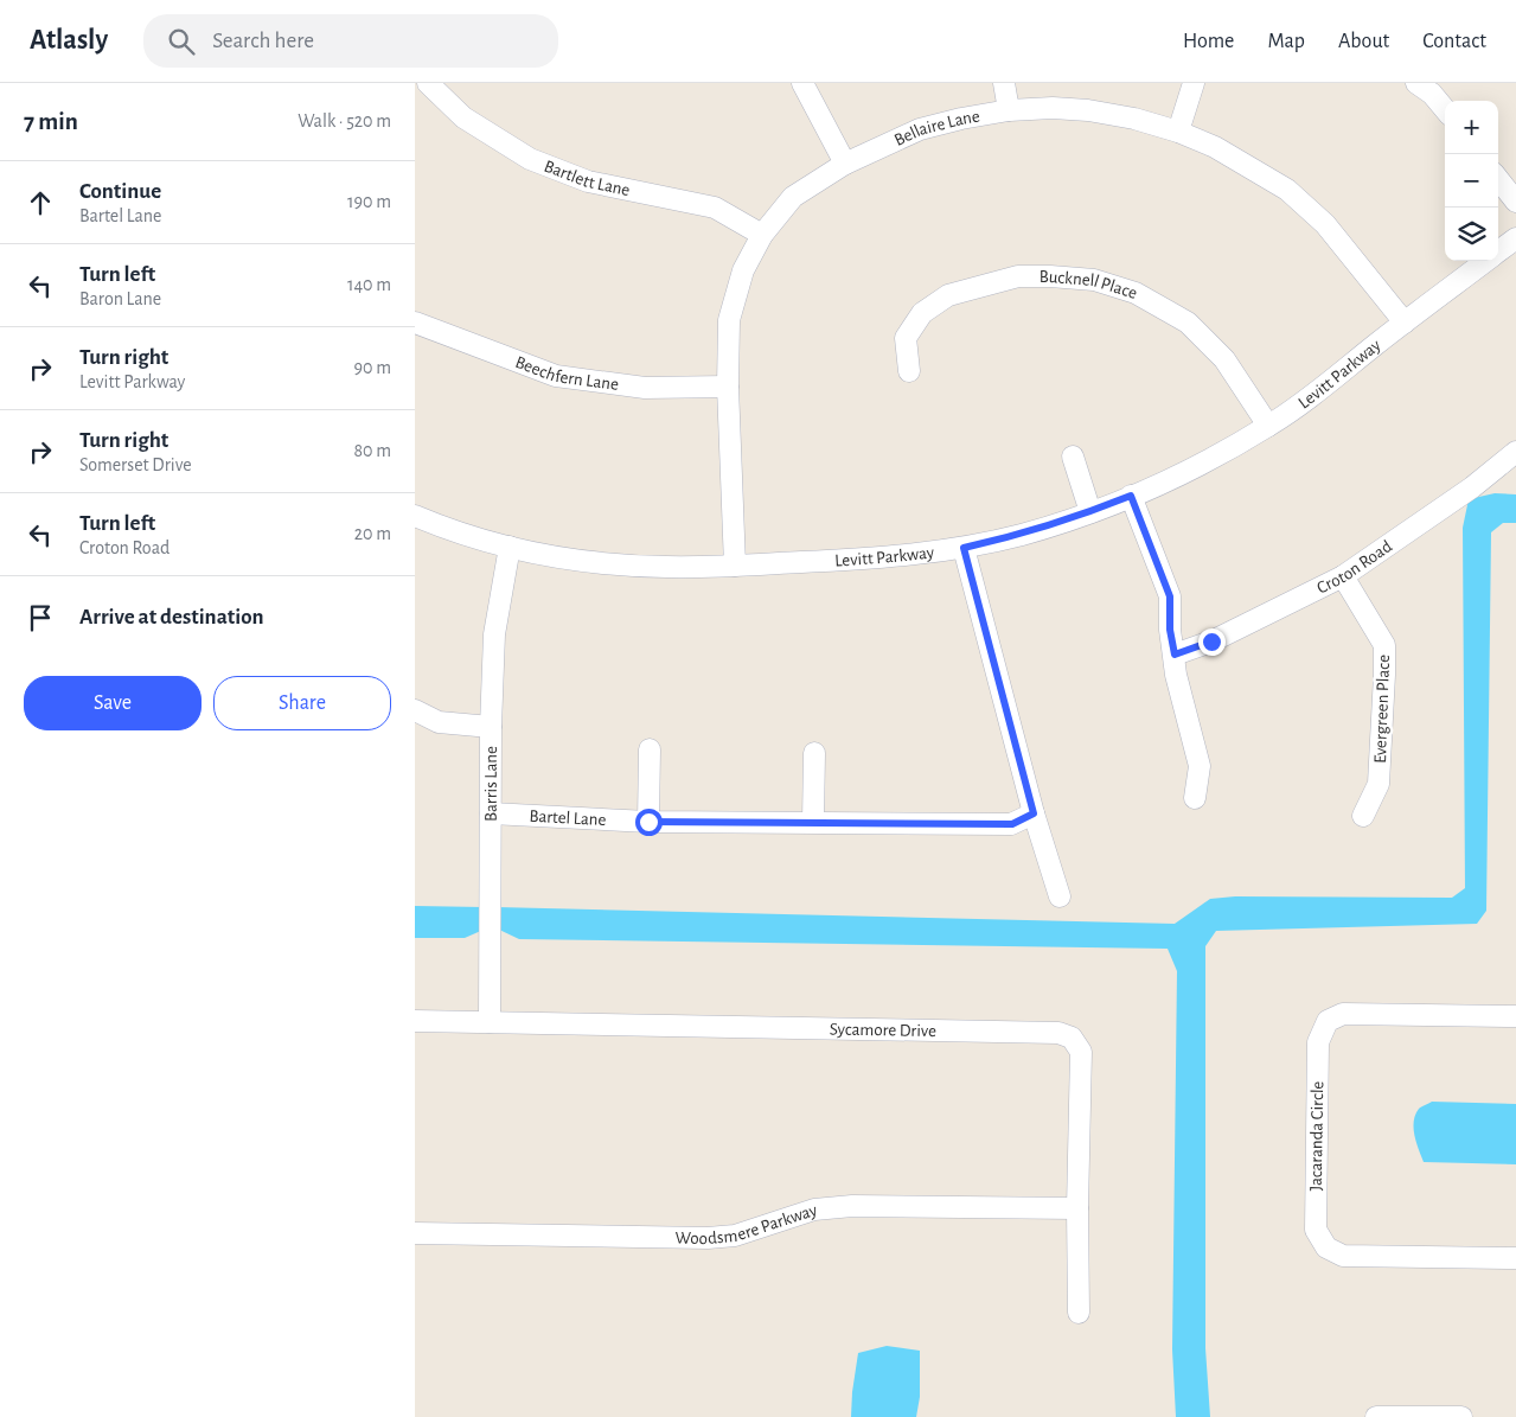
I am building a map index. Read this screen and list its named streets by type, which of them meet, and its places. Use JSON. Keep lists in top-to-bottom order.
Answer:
{
  "streets": {
    "street": [
      "Bellaire Lane",
      "Bartlett Lane",
      "Bucknell Place",
      "Beechfern Lane",
      "Levitt Parkway",
      "Croton Road",
      "Evergreen Place",
      "Barris Lane",
      "Bartel Lane",
      "Sycamore Drive",
      "Jacaranda Circle",
      "Woodsmere Parkway"
    ]
  },
  "crossings": [
    ["Bellaire Lane", "Bartlett Lane"],
    ["Bellaire Lane", "Beechfern Lane"],
    ["Bellaire Lane", "Levitt Parkway"],
    ["Bucknell Place", "Levitt Parkway"],
    ["Levitt Parkway", "Barris Lane"],
    ["Croton Road", "Evergreen Place"],
    ["Barris Lane", "Bartel Lane"],
    ["Barris Lane", "Sycamore Drive"],
    ["Sycamore Drive", "Woodsmere Parkway"]
  ],
  "page": {
    "header": "Atlasly",
    "search": "Search here",
    "nav": [
      "Home",
      "Map",
      "About",
      "Contact"
    ],
    "heading": ["7 min", "Walk · 520 m"],
    "map_buttons": ["+", "−"],
    "list": [
      ["Continue", "Bartel Lane", "190 m"],
      ["Turn left", "Baron Lane", "140 m"],
      ["Turn right", "Levitt Parkway", "90 m"],
      ["Turn right", "Somerset Drive", "80 m"],
      ["Turn left", "Croton Road", "20 m"],
      "Arrive at destination"
    ],
    "buttons": ["Save", "Share"]
  }
}
